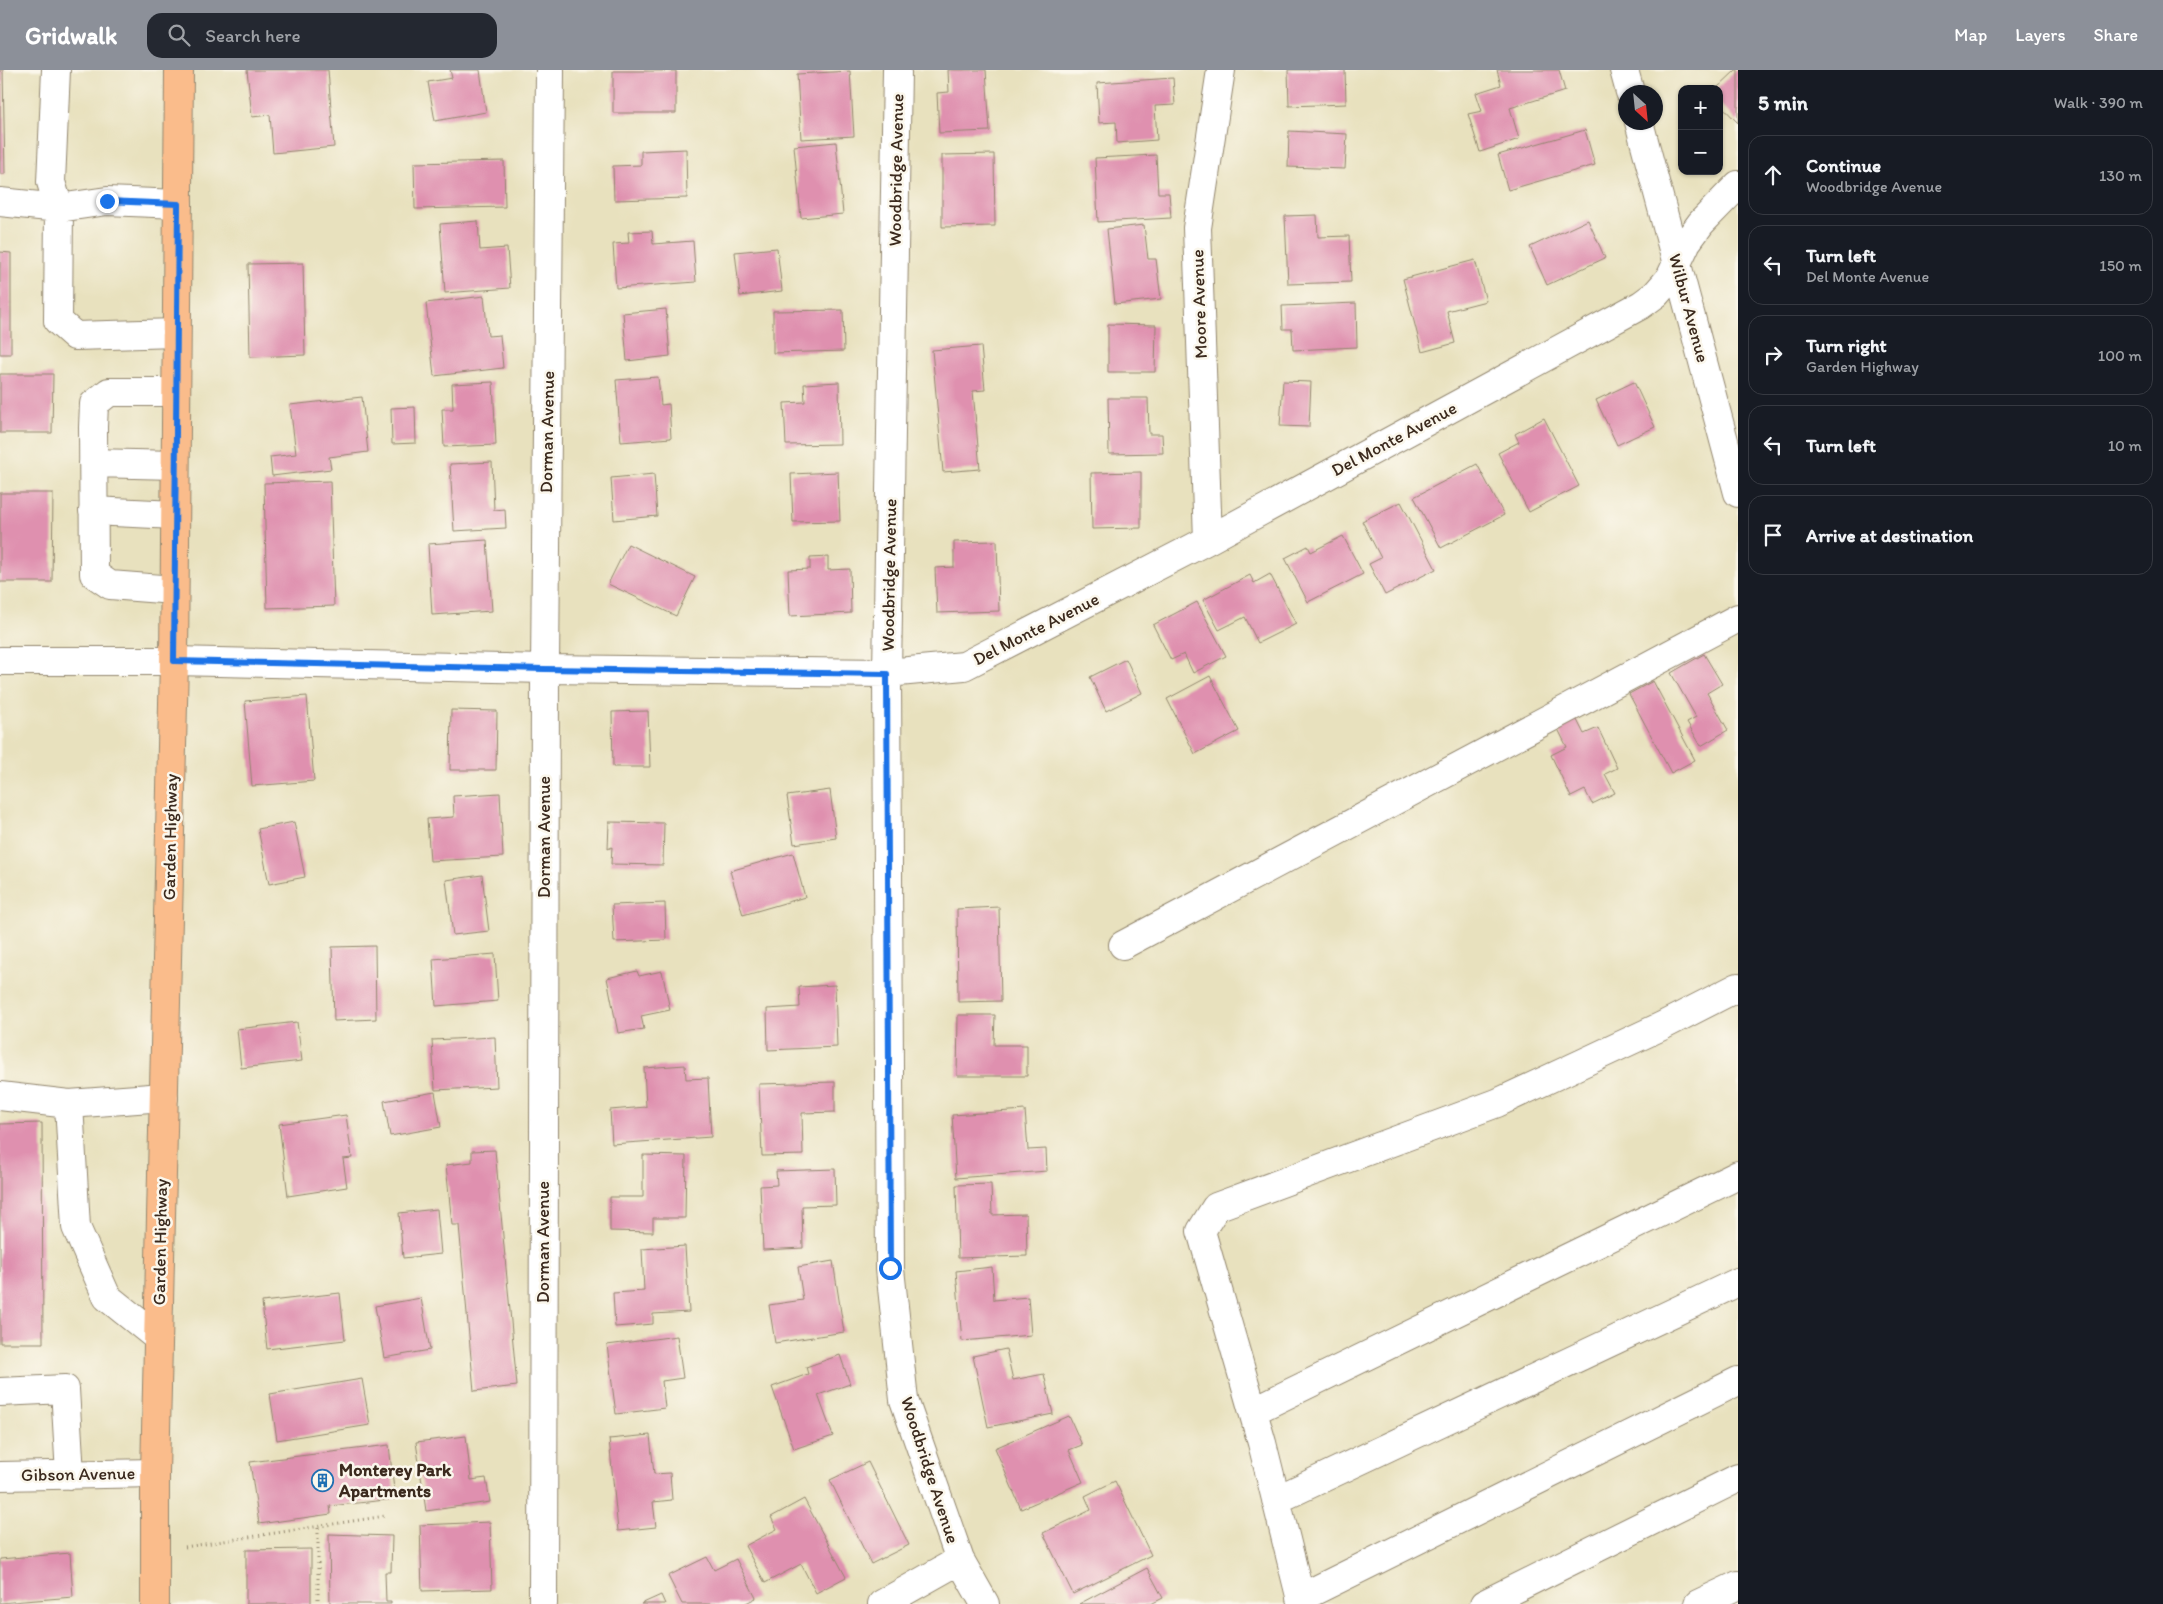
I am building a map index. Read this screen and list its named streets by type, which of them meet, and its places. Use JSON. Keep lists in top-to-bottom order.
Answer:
{
  "streets": {
    "main road": ["Garden Highway"],
    "street": [
      "Woodbridge Avenue",
      "Moore Avenue",
      "Wilbur Avenue",
      "Dorman Avenue",
      "Del Monte Avenue",
      "Gibson Avenue"
    ]
  },
  "crossings": [
    ["Woodbridge Avenue", "Del Monte Avenue"],
    ["Moore Avenue", "Del Monte Avenue"],
    ["Wilbur Avenue", "Del Monte Avenue"],
    ["Dorman Avenue", "Del Monte Avenue"],
    ["Del Monte Avenue", "Garden Highway"],
    ["Garden Highway", "Gibson Avenue"]
  ],
  "places": {
    "building": ["Monterey Park Apartments"]
  },
  "north": "bottom right",
  "page": {
    "header": "Gridwalk",
    "search": "Search here",
    "nav": ["Map", "Layers", "Share"],
    "heading": ["5 min", "Walk · 390 m"],
    "map_buttons": ["+", "−"],
    "list": [
      ["Continue", "Woodbridge Avenue", "130 m"],
      ["Turn left", "Del Monte Avenue", "150 m"],
      ["Turn right", "Garden Highway", "100 m"],
      ["Turn left", "10 m"],
      "Arrive at destination"
    ]
  }
}
